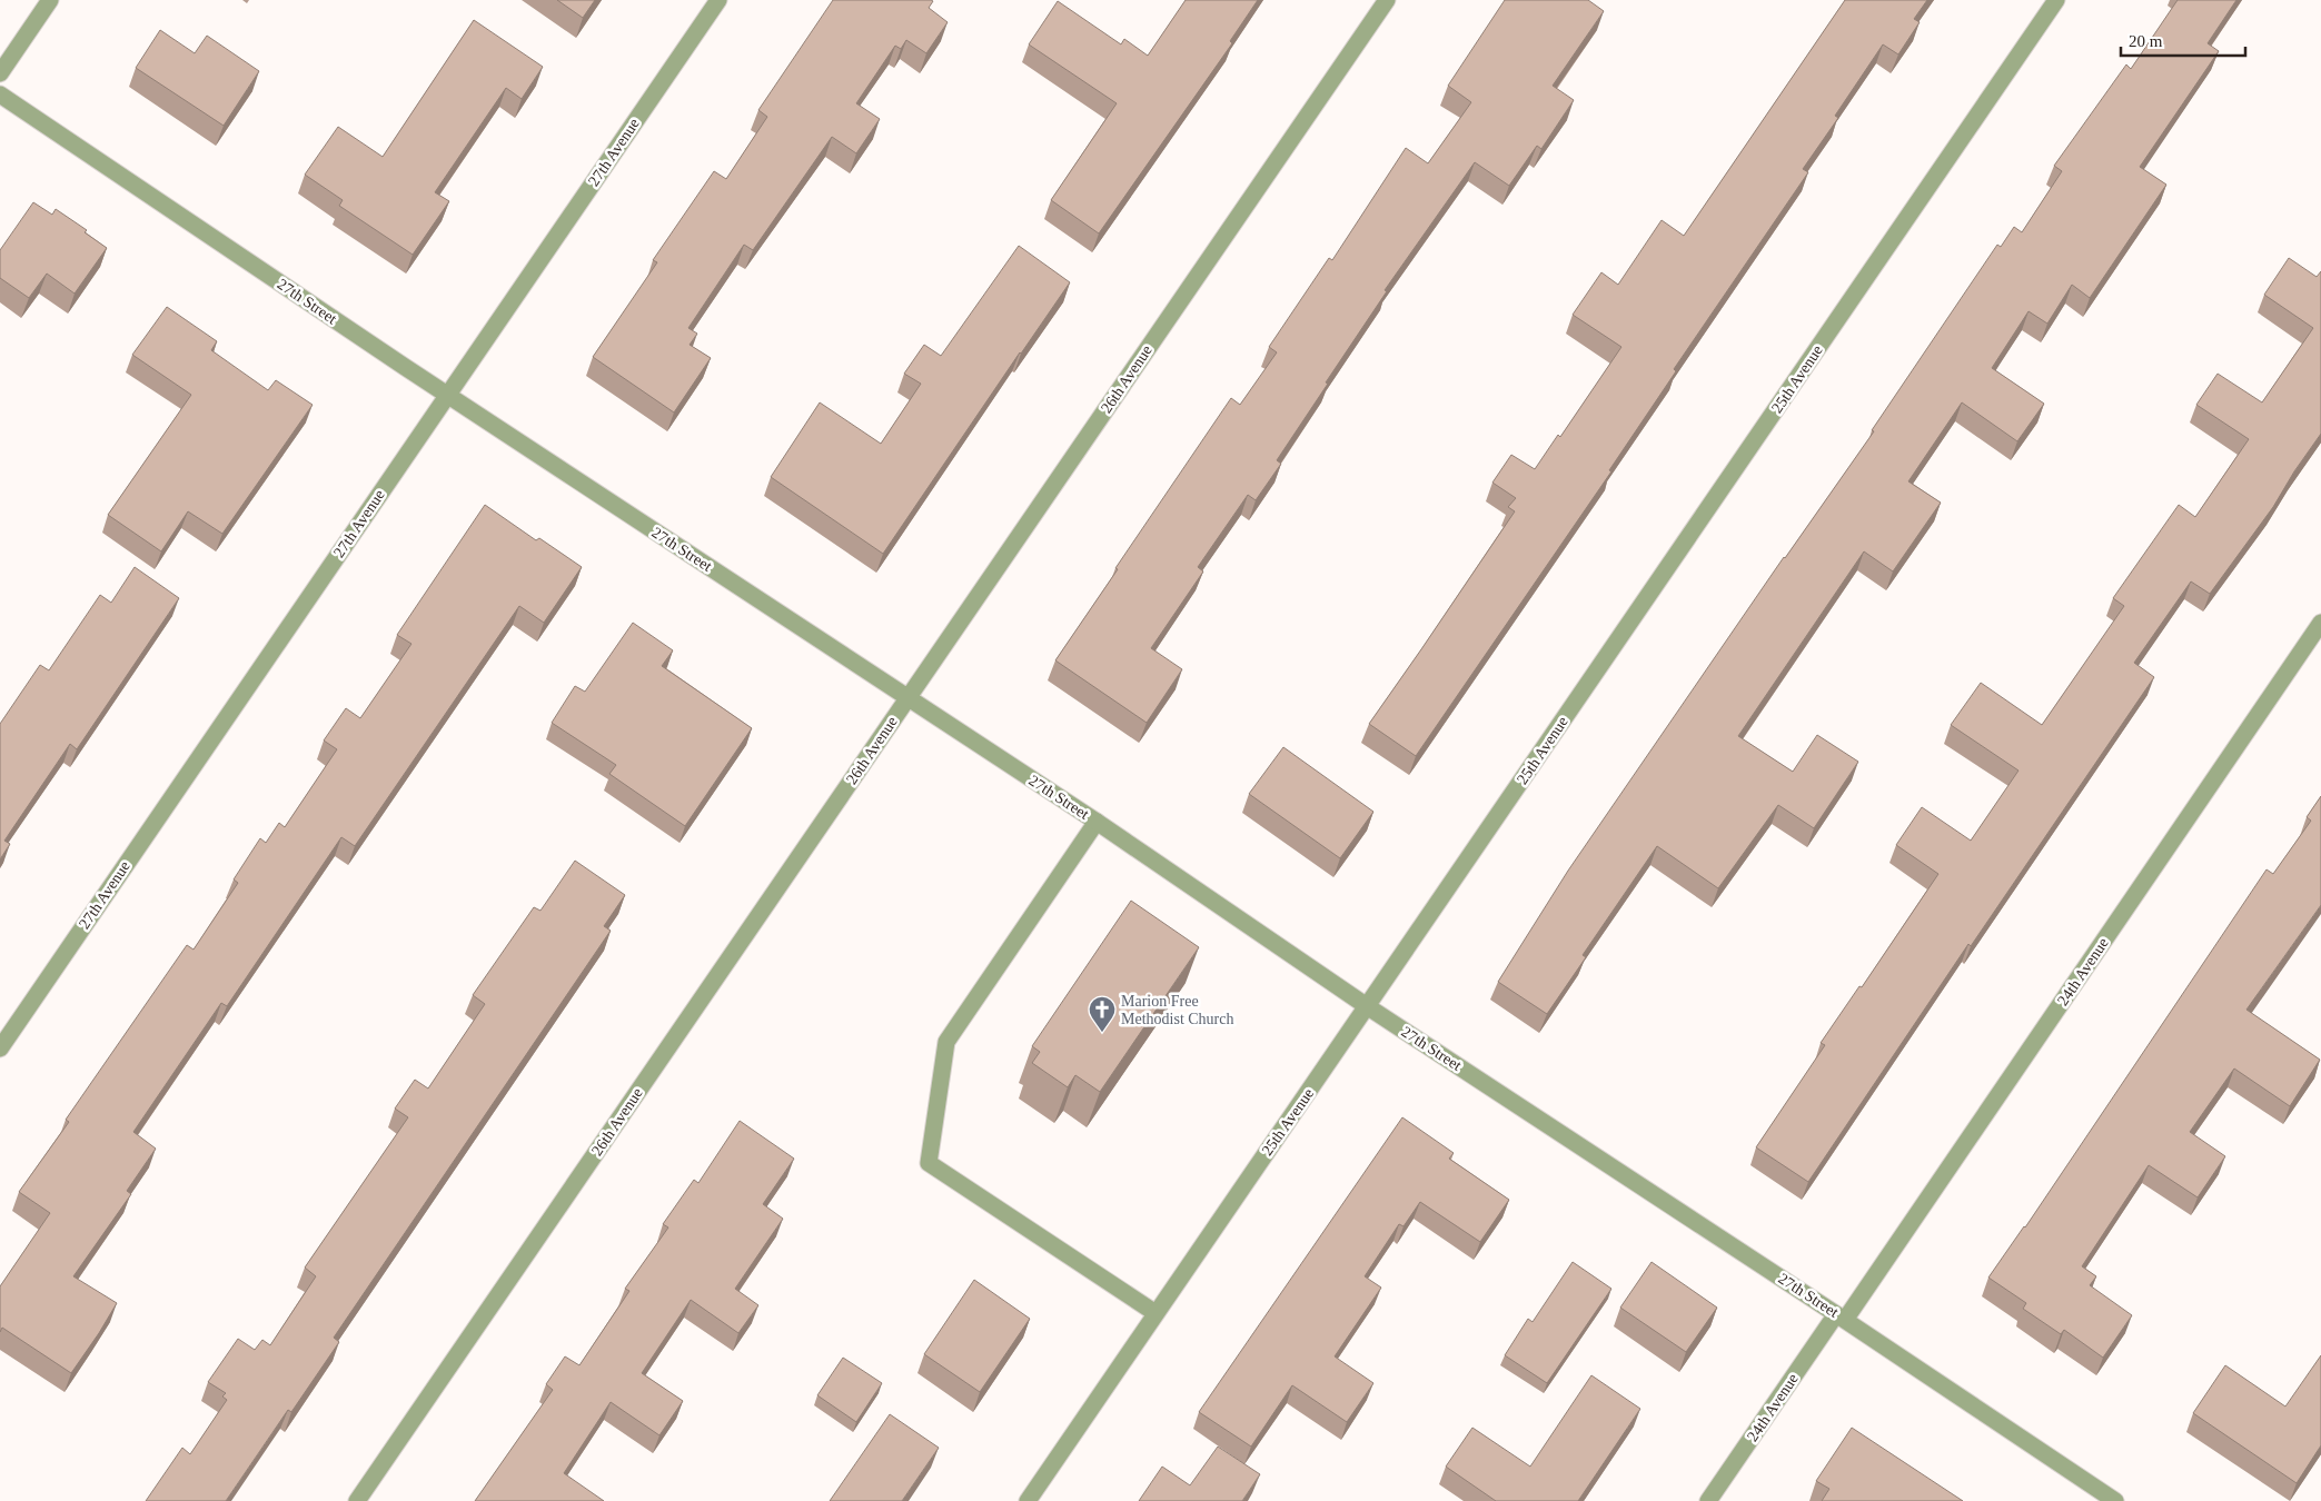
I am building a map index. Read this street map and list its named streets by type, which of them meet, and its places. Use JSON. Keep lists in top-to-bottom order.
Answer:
{
  "streets": {
    "street": [
      "27th Avenue",
      "27th Street",
      "26th Avenue",
      "25th Avenue",
      "24th Avenue"
    ]
  },
  "crossings": [
    ["27th Avenue", "27th Street"],
    ["27th Street", "26th Avenue"],
    ["27th Street", "25th Avenue"],
    ["27th Street", "24th Avenue"]
  ],
  "places": {
    "church": ["Marion Free Methodist Church"]
  },
  "scale_bar": "20 m"
}
